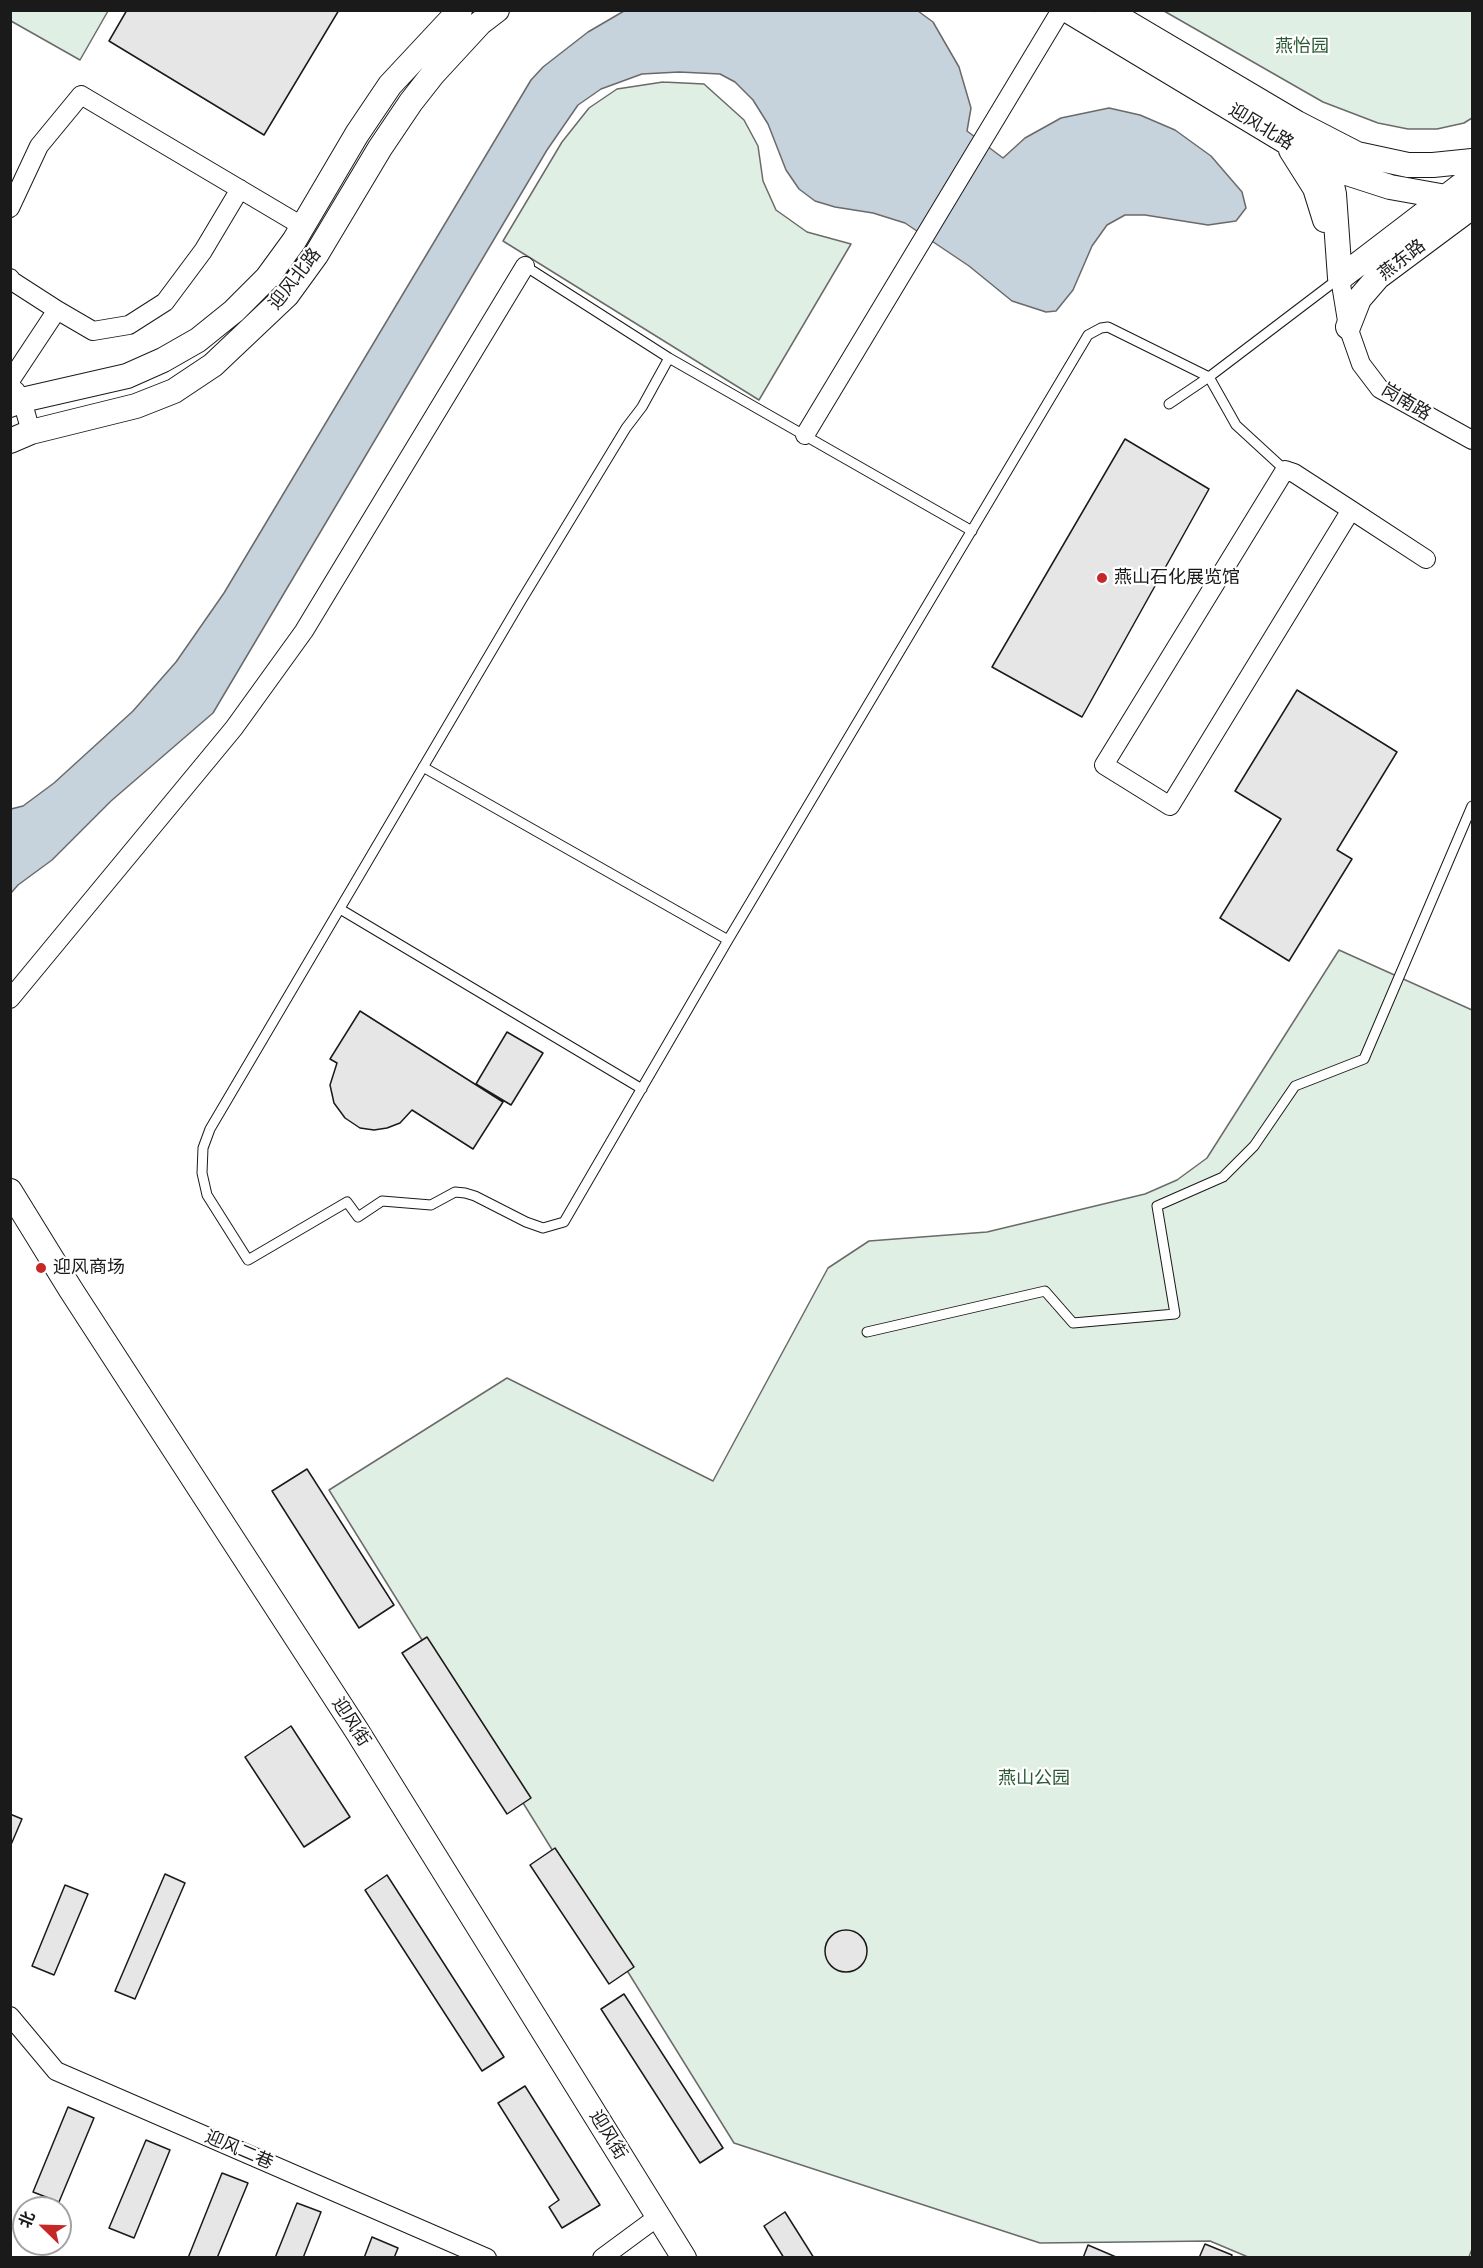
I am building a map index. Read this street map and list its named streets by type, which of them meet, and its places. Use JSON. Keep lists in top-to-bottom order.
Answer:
{
  "streets": {
    "street": [
      "迎风北路",
      "燕东路",
      "岗南路",
      "迎风街",
      "迎风二巷"
    ]
  },
  "crossings": [
    ["迎风北路", "燕东路"],
    ["燕东路", "岗南路"]
  ],
  "parks": ["燕怡园", "燕山公园"],
  "places": ["燕山石化展览馆", "迎风商场"],
  "north": "top left"
}
